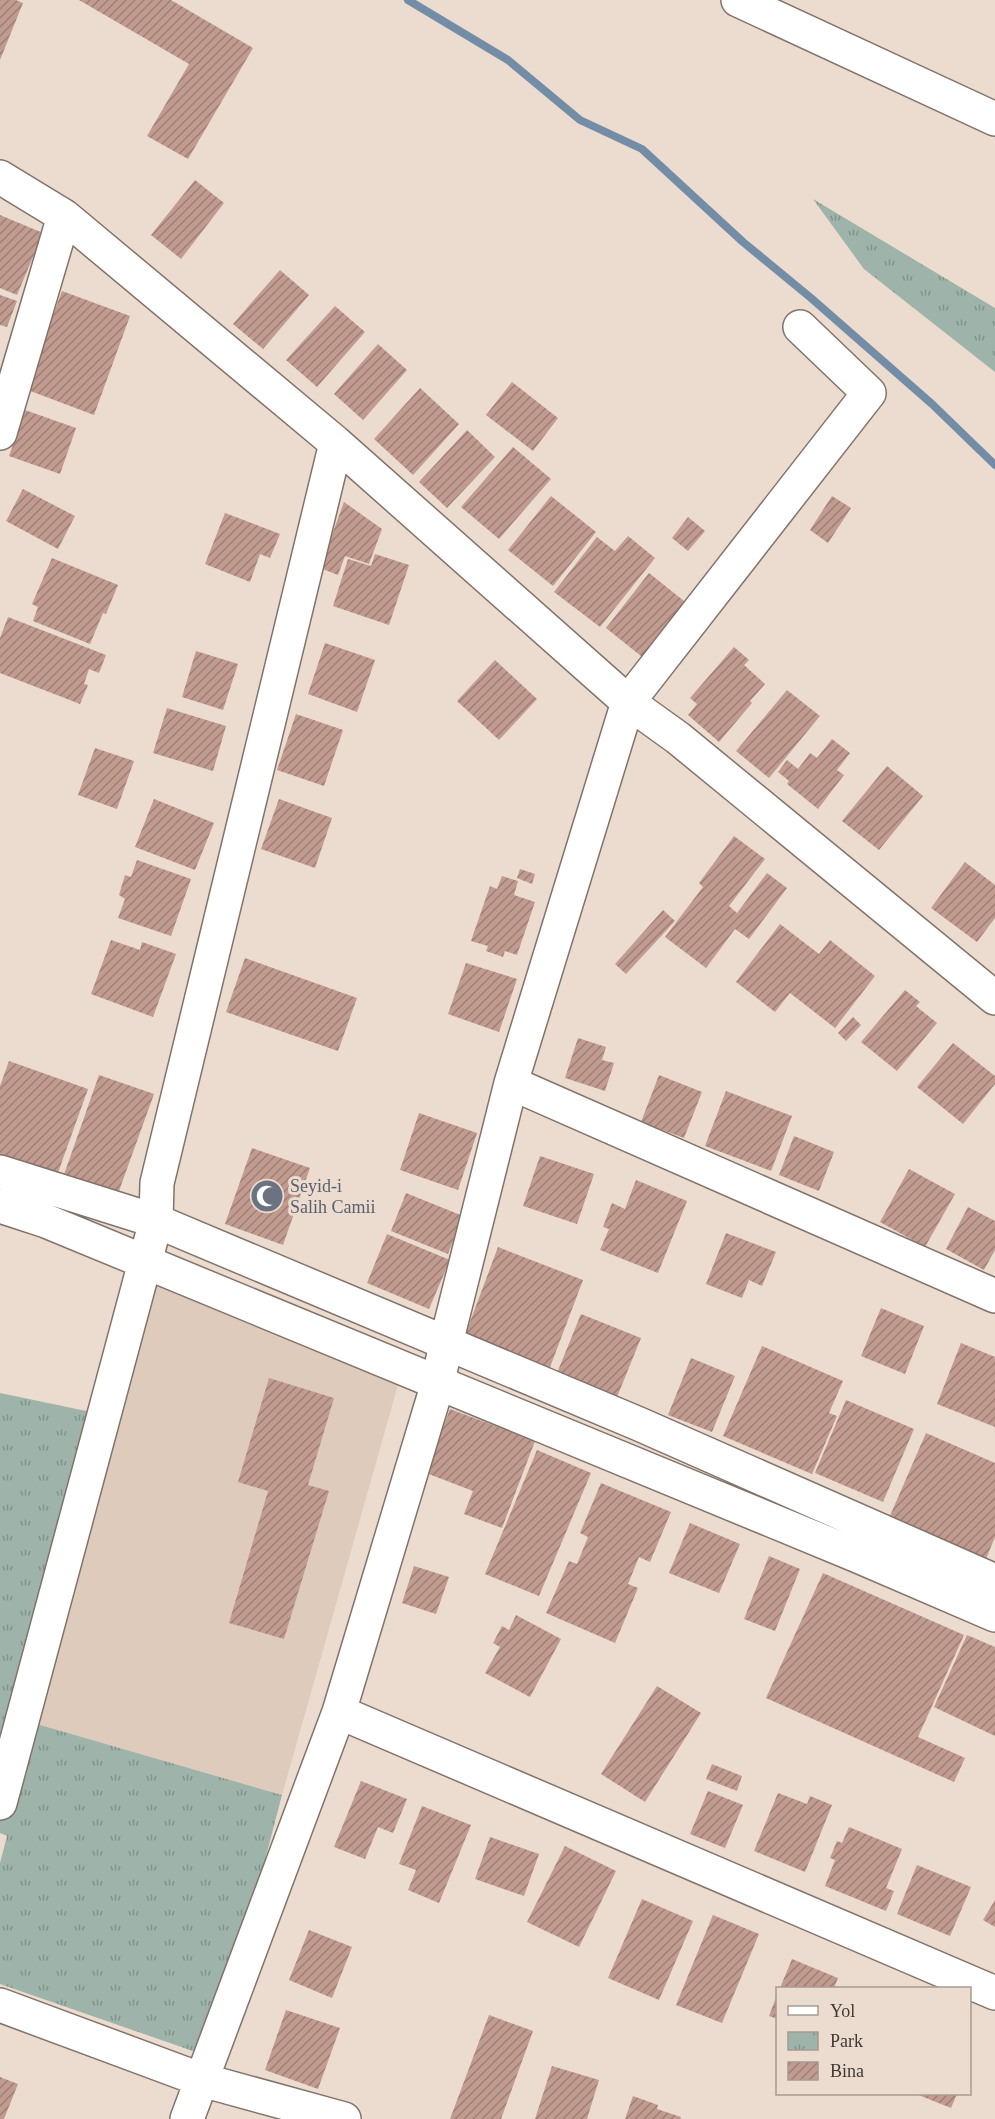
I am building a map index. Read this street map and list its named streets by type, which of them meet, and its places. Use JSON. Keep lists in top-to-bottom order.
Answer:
{
  "places": {
    "mosque": ["Seyid-i Salih Camii"]
  },
  "legend": ["Yol", "Park", "Bina"]
}
